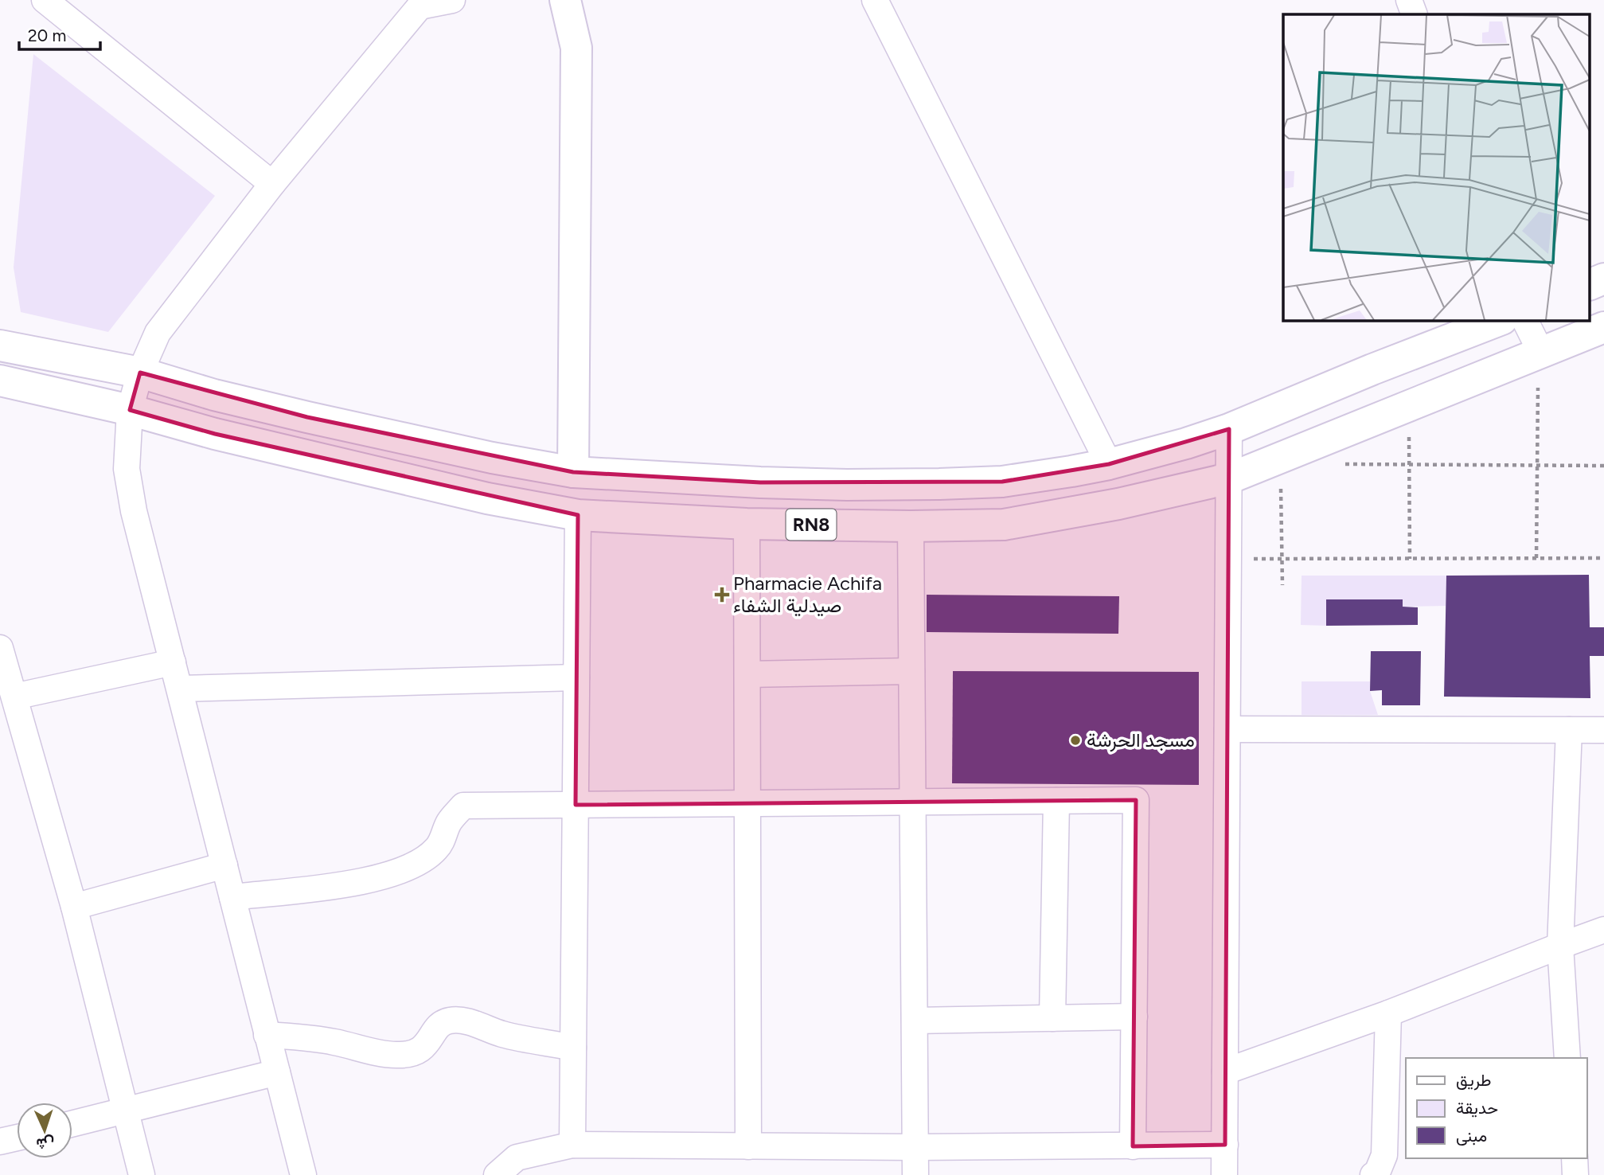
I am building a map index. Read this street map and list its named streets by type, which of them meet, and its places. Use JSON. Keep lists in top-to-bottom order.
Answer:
{
  "streets": {
    "main road": ["RN8"]
  },
  "places": {
    "health": ["Pharmacie Achifa صيدلية الشفاء"],
    "other": ["مسجد الحرشة"]
  },
  "legend": ["طريق", "حديقة", "مبنى"],
  "scale_bar": "20 m",
  "north": "bottom"
}
